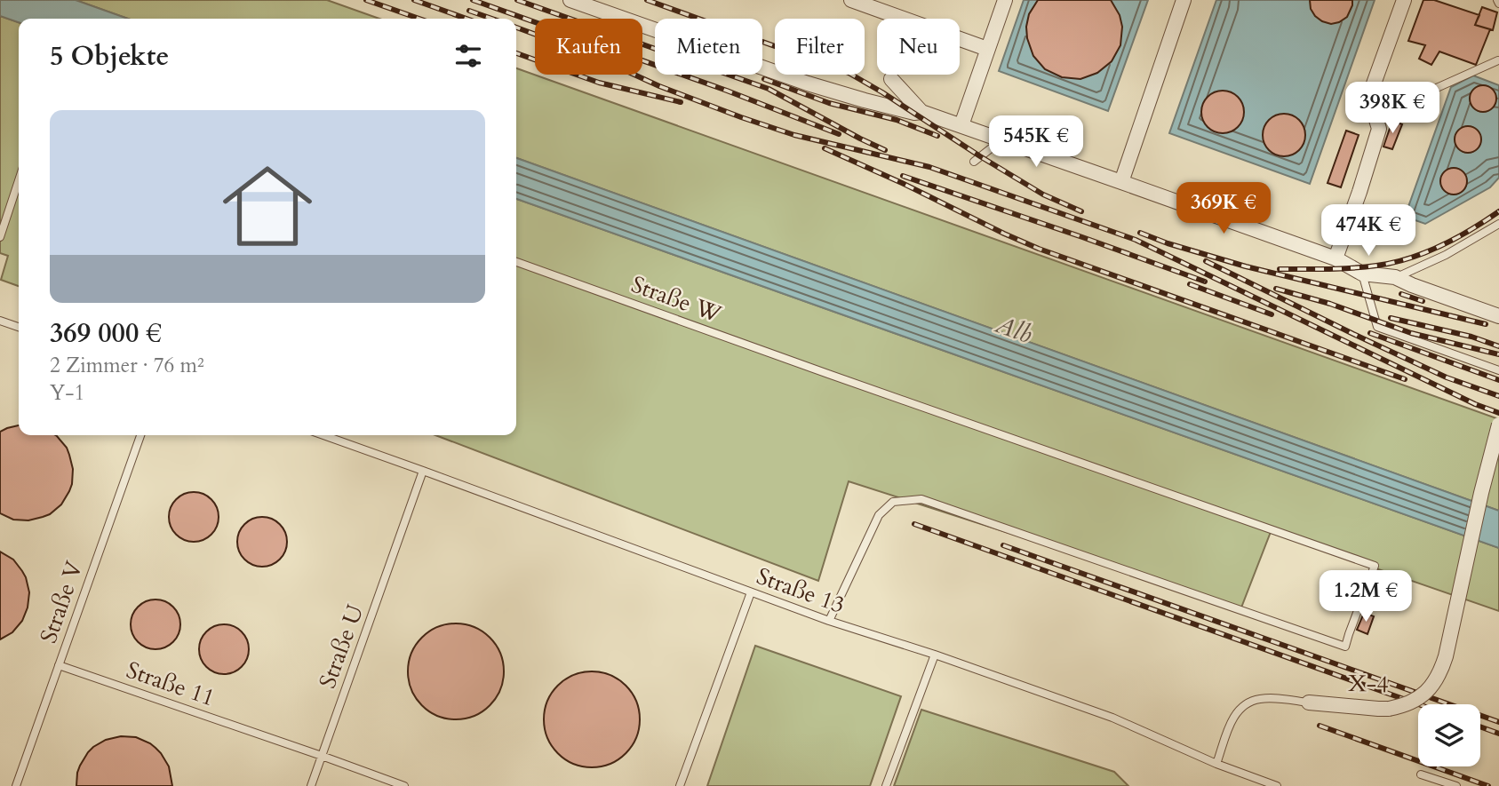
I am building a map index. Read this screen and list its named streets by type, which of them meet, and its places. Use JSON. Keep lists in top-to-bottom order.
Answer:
{
  "streets": {
    "street": ["X-4"],
    "lane": [
      "Straße W",
      "Straße 13",
      "Straße V",
      "Straße U",
      "Straße 11"
    ]
  },
  "crossings": [
    ["Straße W", "Straße 13"],
    ["Straße 13", "Straße U"],
    ["Straße 13", "X-4"],
    ["Straße V", "Straße 11"],
    ["Straße U", "Straße 11"]
  ],
  "water": ["Alb"],
  "page": {
    "chip": [
      "Kaufen",
      "Mieten",
      "Filter",
      "Neu"
    ],
    "heading": "5 Objekte",
    "price": [
      "398K €",
      "545K €",
      "369K €",
      "474K €",
      "1.2M €"
    ],
    "list": [
      {
        "name": "369 000 €",
        "note": "2 Zimmer · 76 m² · Y-1"
      }
    ]
  }
}
